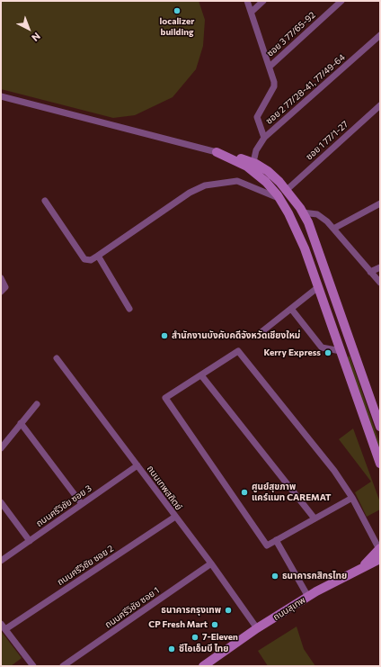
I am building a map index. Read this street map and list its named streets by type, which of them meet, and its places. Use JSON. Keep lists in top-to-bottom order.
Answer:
{
  "streets": {
    "street": [
      "ซอย 3 77/65-92",
      "ซอย 2 77/28-41, 77/49-64",
      "ซอย 1 77/1-27",
      "ถนนเทพสถิตย์",
      "ถนนศรีวิชัย ซอย 3",
      "ถนนศรีวิชัย ซอย 2",
      "ถนนศรีวิชัย ซอย 1",
      "ถนนสุเทพ"
    ]
  },
  "crossings": [
    ["ถนนเทพสถิตย์", "ถนนศรีวิชัย ซอย 3"],
    ["ถนนเทพสถิตย์", "ถนนศรีวิชัย ซอย 2"],
    ["ถนนเทพสถิตย์", "ถนนศรีวิชัย ซอย 1"],
    ["ถนนเทพสถิตย์", "ถนนสุเทพ"]
  ],
  "places": [
    "localizer building",
    "สำนักงานบังคับคดีจังหวัดเชียงใหม่",
    "Kerry Express",
    "ศูนย์สุขภาพ แคร์แมท CAREMAT",
    "ธนาคารกสิกรไทย",
    "ธนาคารกรุงเทพ",
    "CP Fresh Mart",
    "7-Eleven",
    "ซีไอเอ็มบี ไทย"
  ],
  "north": "bottom right"
}
